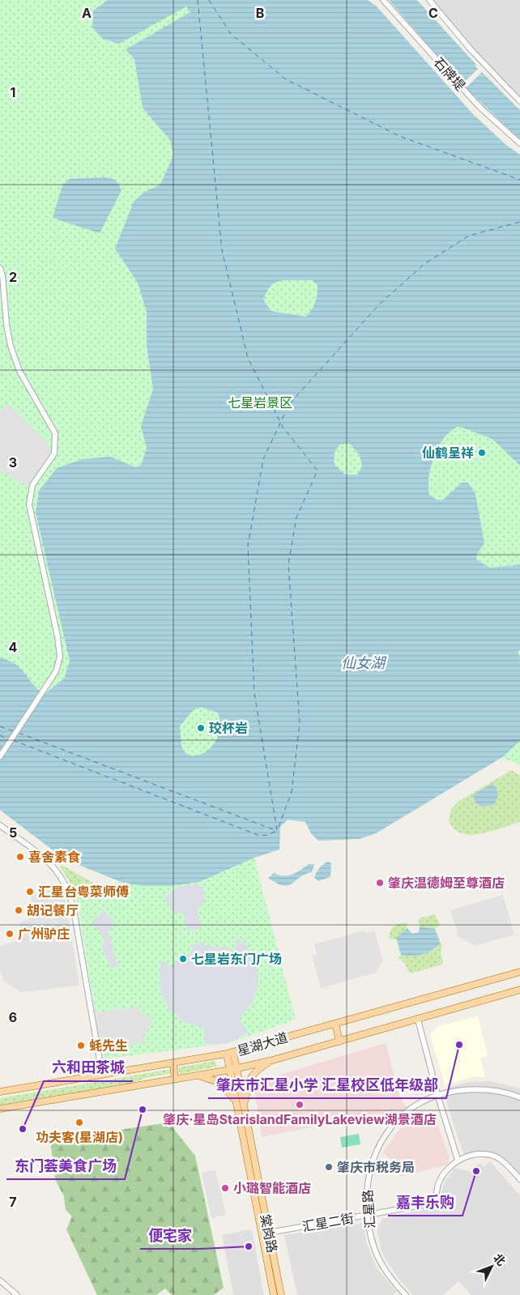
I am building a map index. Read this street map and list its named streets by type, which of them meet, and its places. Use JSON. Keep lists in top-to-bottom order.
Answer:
{
  "streets": {
    "main road": ["星湖大道", "棠岗路"],
    "street": ["石牌堤", "汇星路", "汇星二街"]
  },
  "crossings": [
    ["星湖大道", "棠岗路"],
    ["汇星路", "汇星二街"],
    ["汇星二街", "棠岗路"]
  ],
  "water": ["仙女湖"],
  "parks": ["七星岩景区"],
  "places": [
    "仙鹤呈祥",
    "珓杯岩",
    "喜舍素食",
    "肇庆温德姆至尊酒店",
    "汇星台粤菜师傅",
    "胡记餐厅",
    "广州驴庄",
    "七星岩东门广场",
    "肇庆市汇星小学 汇星校区低年级部",
    "蚝先生",
    "肇庆·星岛StarislandFamilyLakeview湖景酒店",
    "东门荟美食广场",
    "功夫客(星湖店)",
    "六和田茶城",
    "肇庆市税务局",
    "嘉丰乐购",
    "小璐智能酒店",
    "便宅家"
  ],
  "north": "top right",
  "grid": {
    "columns": ["A", "B", "C"],
    "rows": [
      "1",
      "2",
      "3",
      "4",
      "5",
      "6",
      "7"
    ]
  }
}
